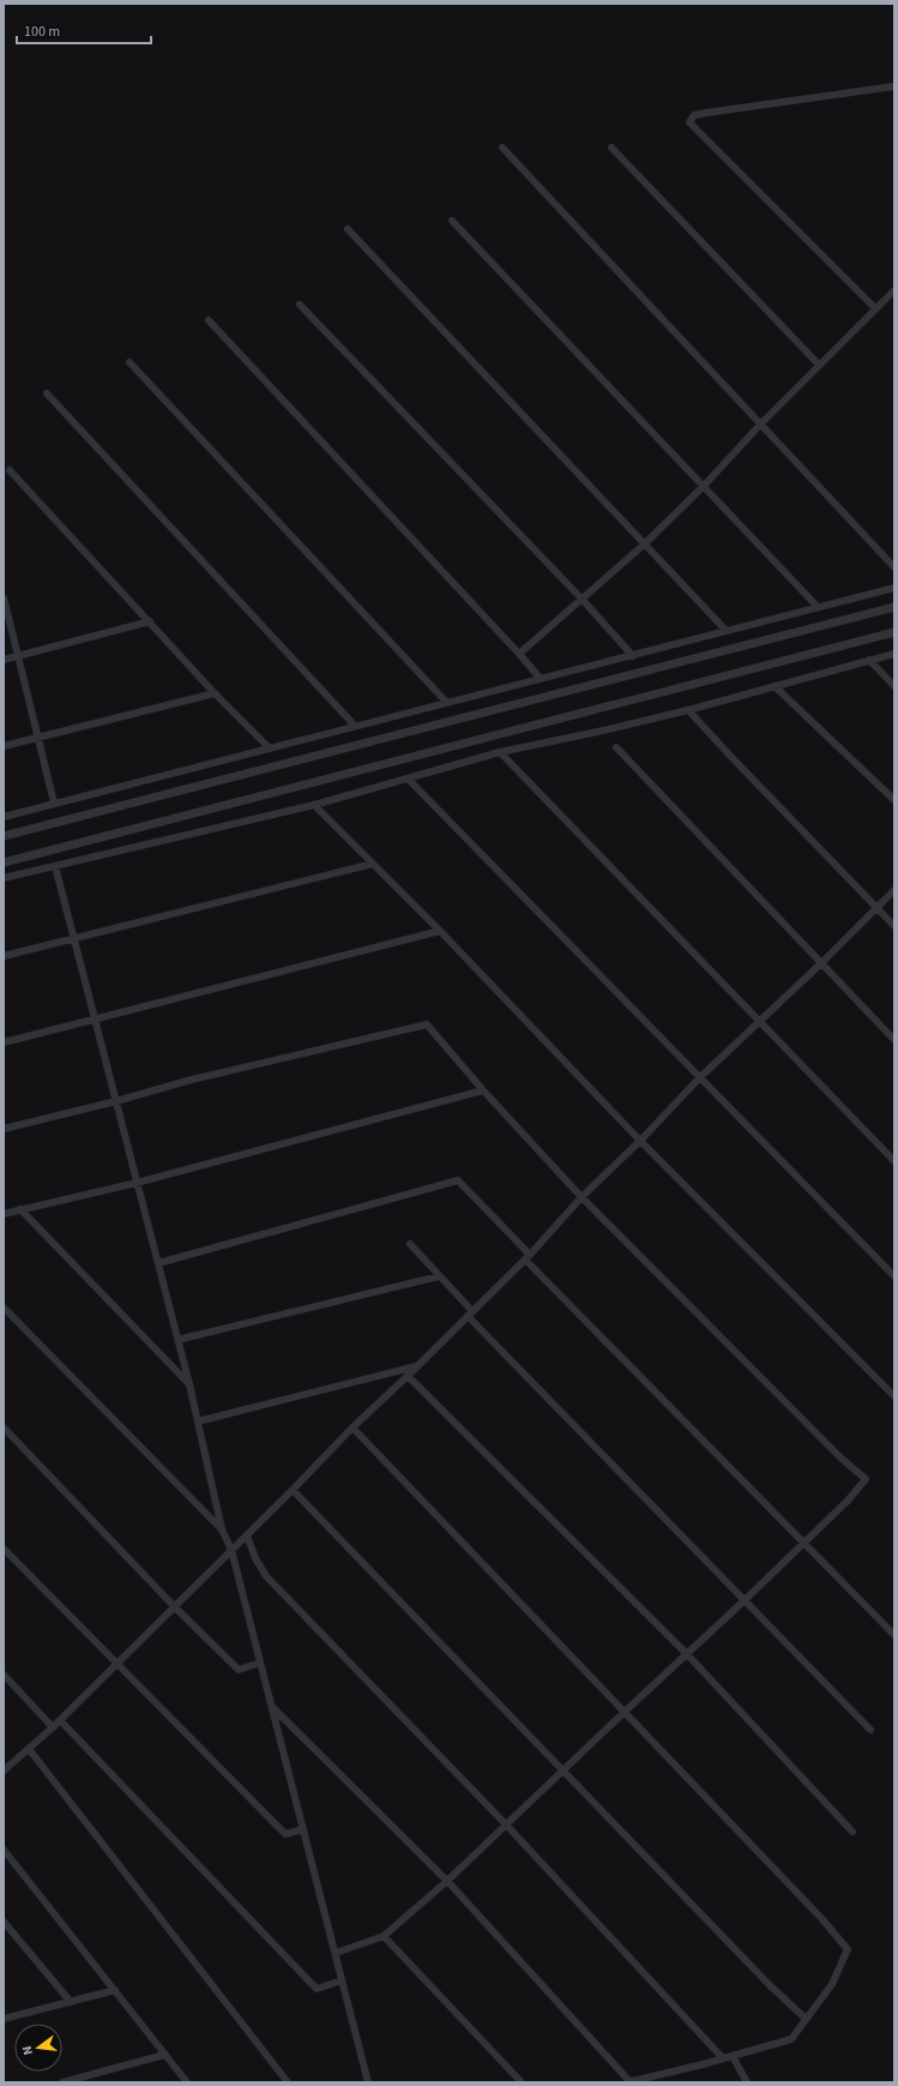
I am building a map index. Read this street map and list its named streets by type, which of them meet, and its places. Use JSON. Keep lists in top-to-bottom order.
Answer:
{
  "scale_bar": "100 m",
  "north": "left"
}
